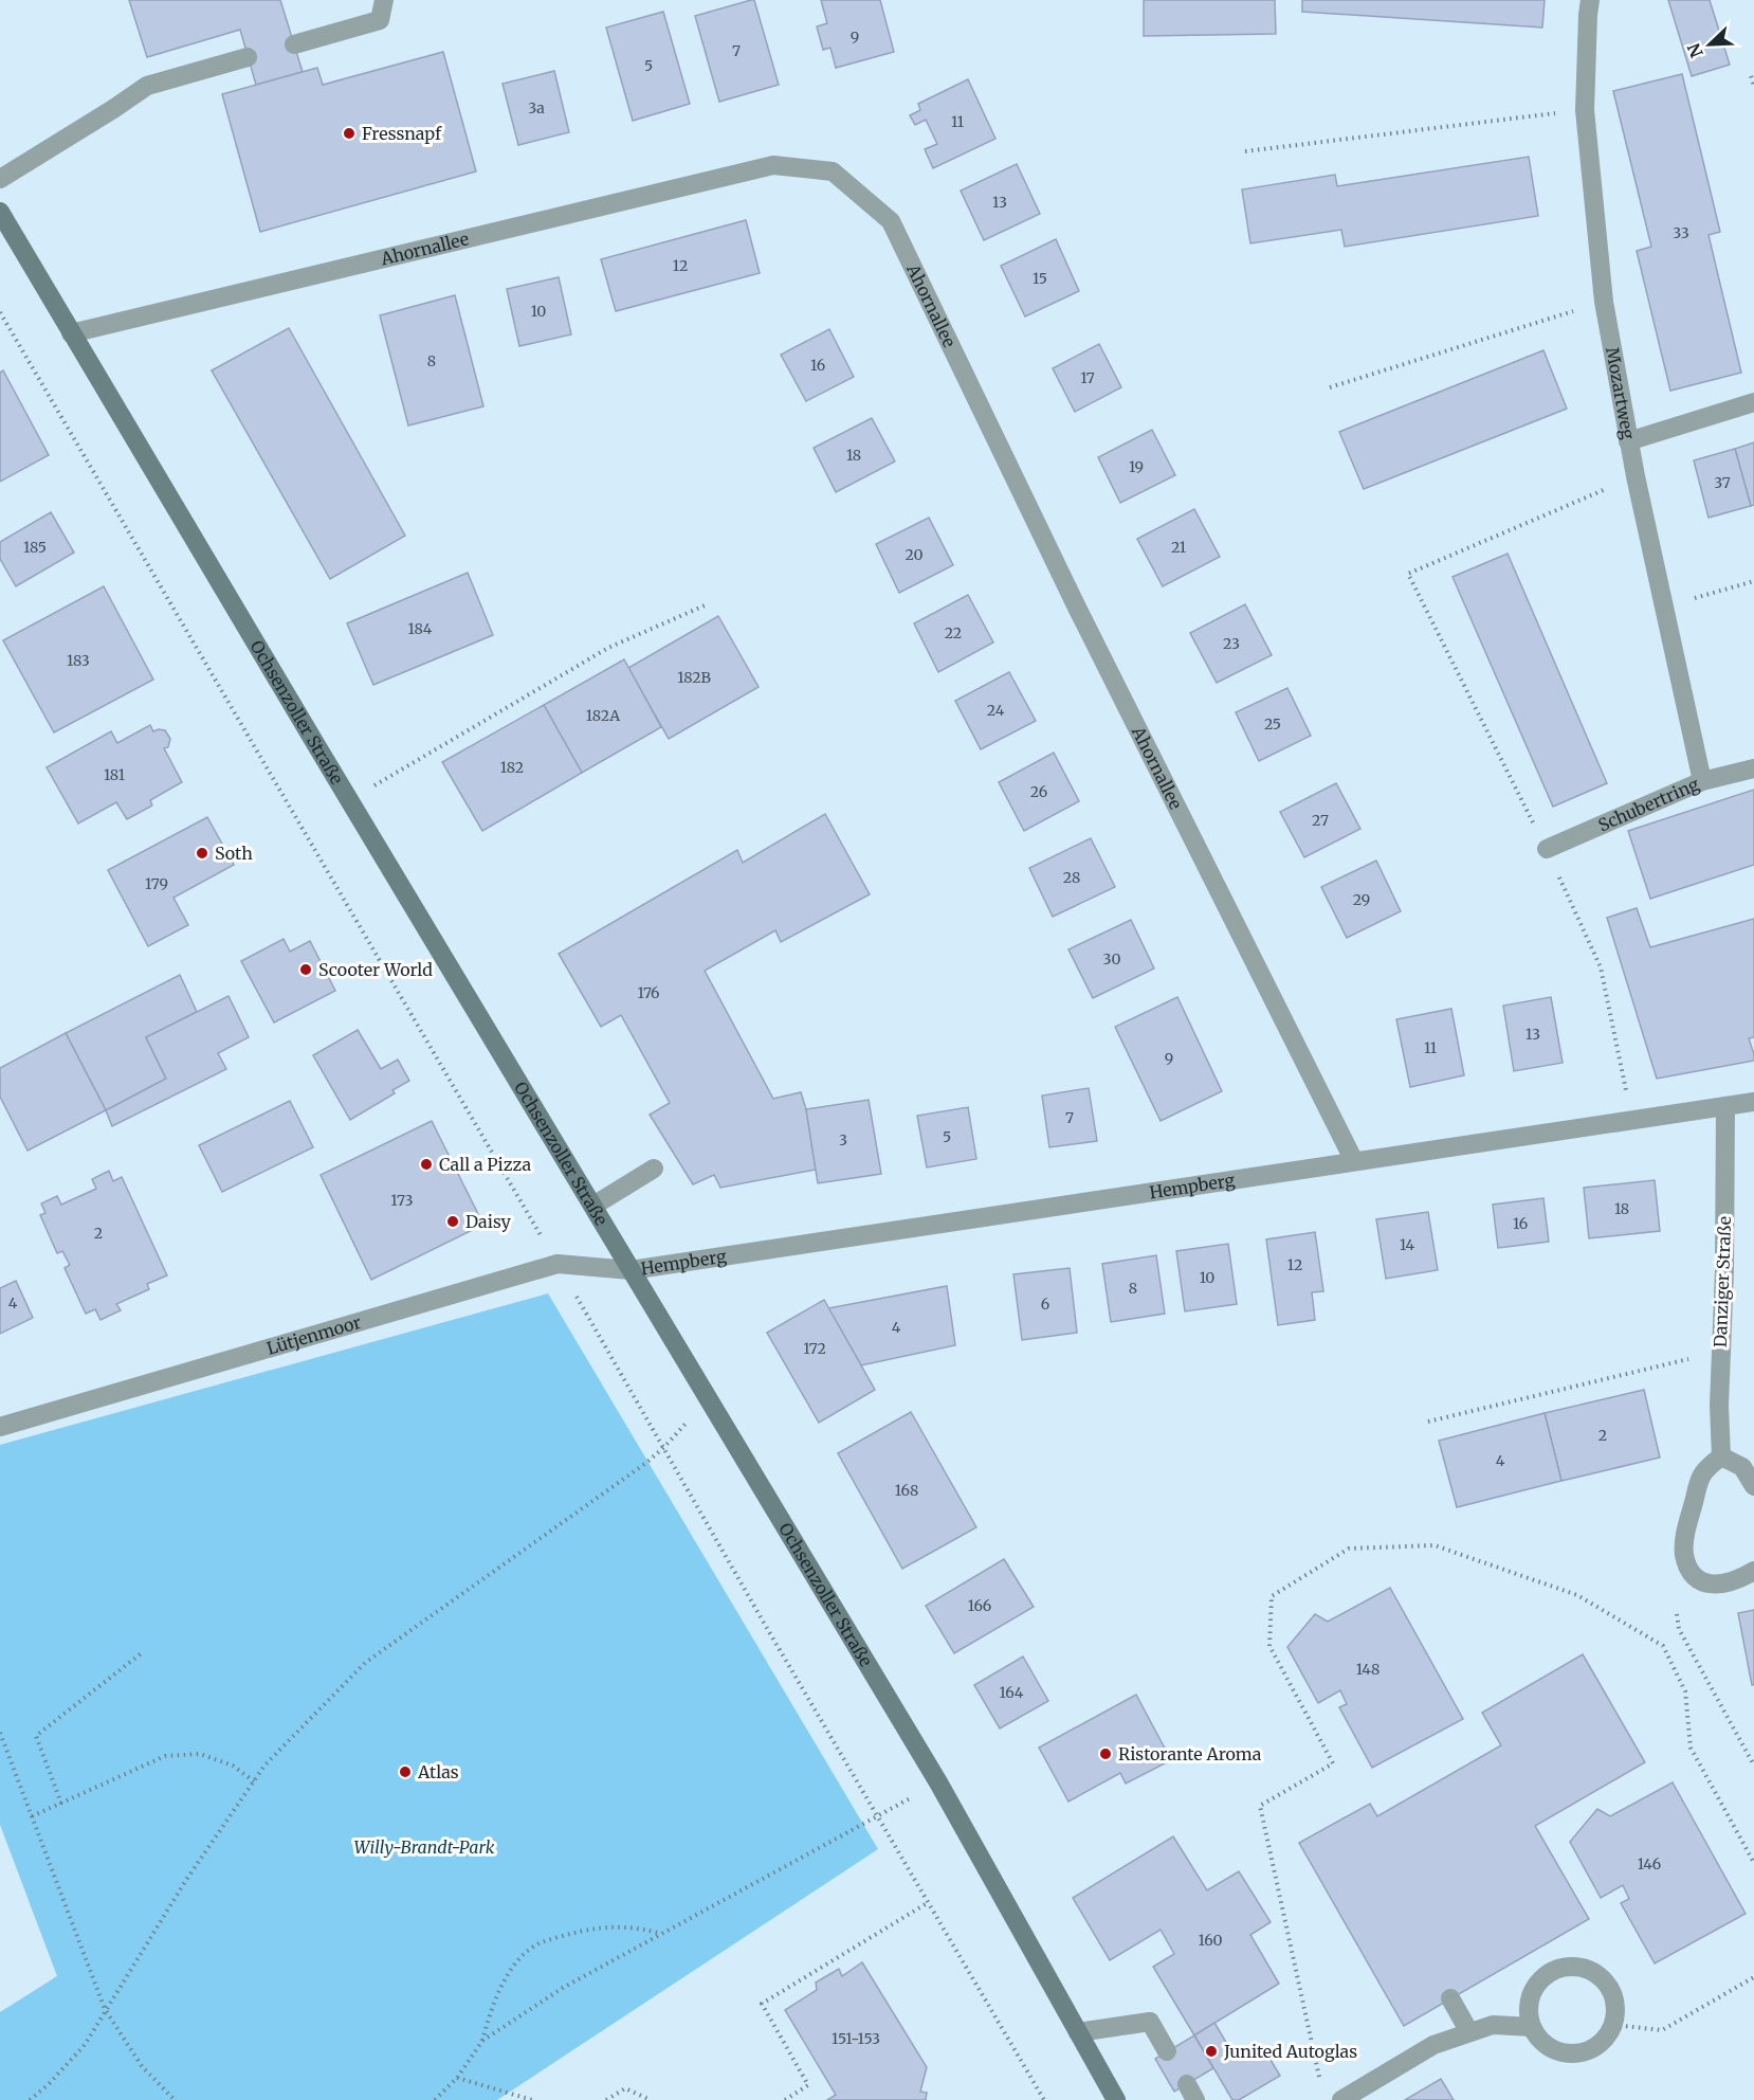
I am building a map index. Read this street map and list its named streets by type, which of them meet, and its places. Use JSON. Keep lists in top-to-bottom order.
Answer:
{
  "streets": {
    "main road": ["Ochsenzoller Straße"],
    "street": [
      "Ahornallee",
      "Mozartweg",
      "Schubertring",
      "Hempberg",
      "Danziger Straße",
      "Lütjenmoor"
    ]
  },
  "crossings": [
    ["Ahornallee", "Ochsenzoller Straße"],
    ["Ahornallee", "Hempberg"],
    ["Mozartweg", "Schubertring"],
    ["Ochsenzoller Straße", "Hempberg"],
    ["Ochsenzoller Straße", "Lütjenmoor"],
    ["Hempberg", "Danziger Straße"],
    ["Hempberg", "Lütjenmoor"]
  ],
  "parks": ["Willy-Brandt-Park"],
  "places": [
    "Fressnapf",
    "Soth",
    "Scooter World",
    "Call a Pizza",
    "Daisy",
    "Ristorante Aroma",
    "Atlas",
    "Junited Autoglas"
  ],
  "house_numbers": [
    "9",
    "7",
    "5",
    "3a",
    "11",
    "13",
    "33",
    "12",
    "15",
    "10",
    "8",
    "16",
    "17",
    "18",
    "19",
    "37",
    "185",
    "21",
    "20",
    "184",
    "22",
    "23",
    "183",
    "182B",
    "24",
    "182A",
    "25",
    "182",
    "181",
    "26",
    "27",
    "28",
    "179",
    "29",
    "30",
    "176",
    "13",
    "11",
    "9",
    "7",
    "5",
    "3",
    "173",
    "18",
    "16",
    "2",
    "14",
    "12",
    "10",
    "8",
    "4",
    "6",
    "4",
    "172",
    "2",
    "4",
    "168",
    "166",
    "148",
    "164",
    "146",
    "160",
    "151-153"
  ],
  "north": "bottom left"
}
